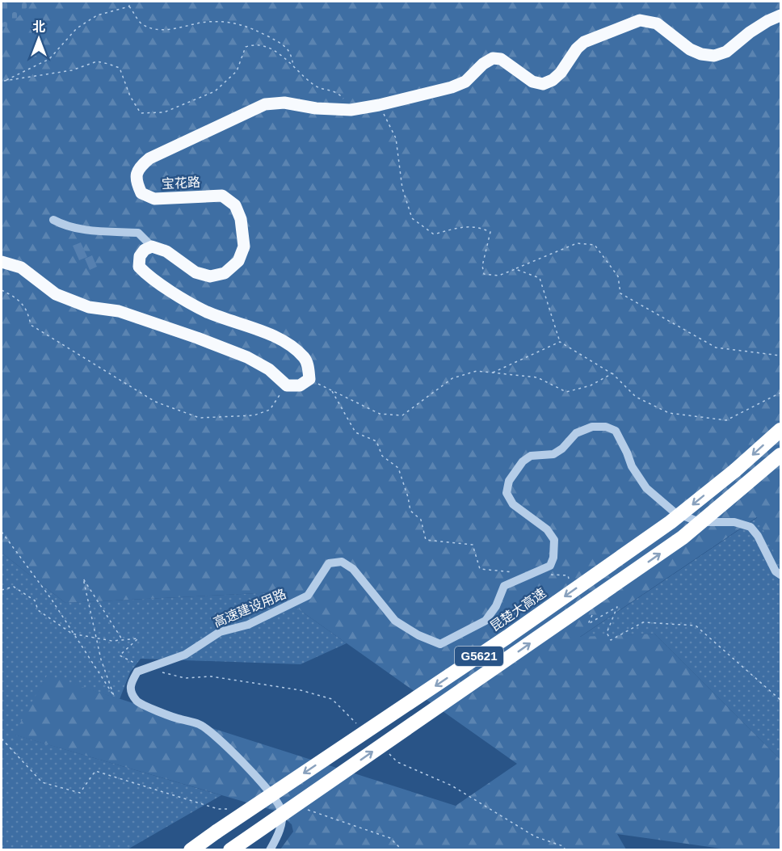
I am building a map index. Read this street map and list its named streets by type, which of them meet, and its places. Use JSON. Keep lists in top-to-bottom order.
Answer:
{
  "streets": {
    "highway": ["昆楚大高速", "G5621"],
    "main road": ["宝花路"],
    "street": ["高速建设用路"]
  },
  "north": "top"
}
